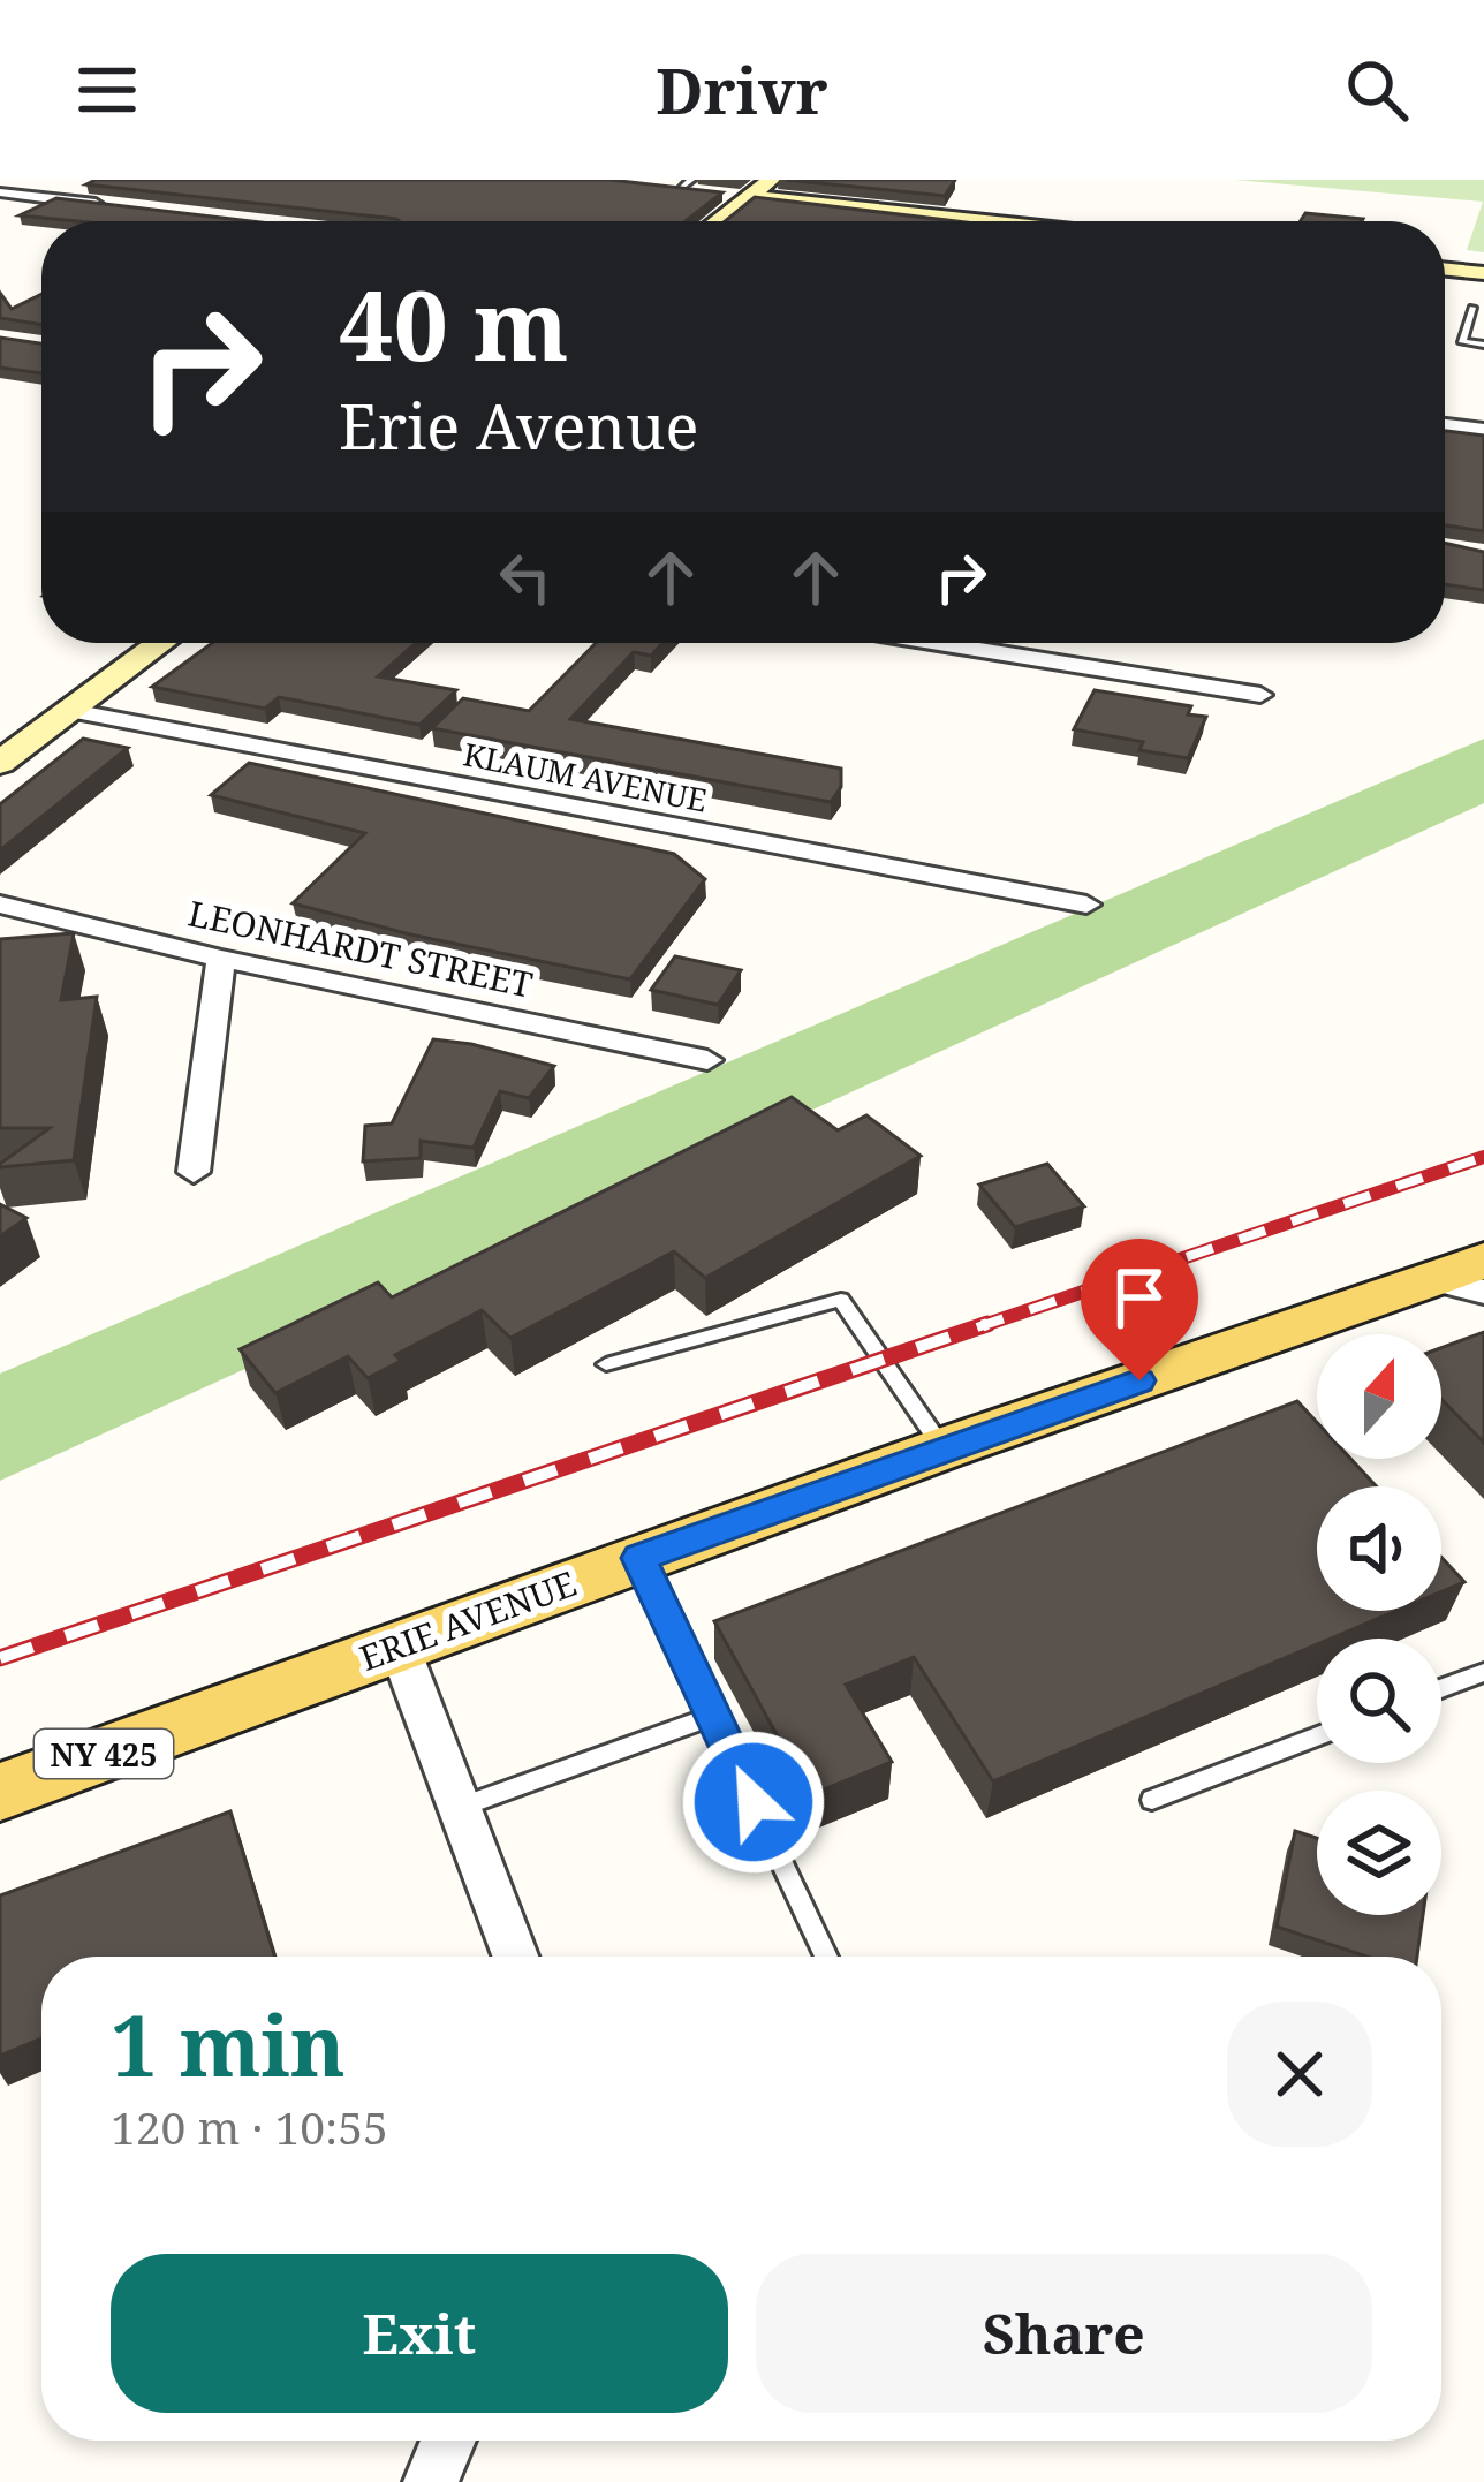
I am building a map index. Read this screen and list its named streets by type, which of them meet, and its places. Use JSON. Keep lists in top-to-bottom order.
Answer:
{
  "streets": {
    "main road": ["ERIE AVENUE", "NY 425"],
    "street": ["KLAUM AVENUE", "LEONHARDT STREET"]
  },
  "north": "top",
  "page": {
    "header": "Drivr",
    "turn": ["40 m", "Erie Avenue"],
    "heading": ["1 min", "120 m · 10:55"],
    "buttons": ["Exit", "Share"]
  }
}
